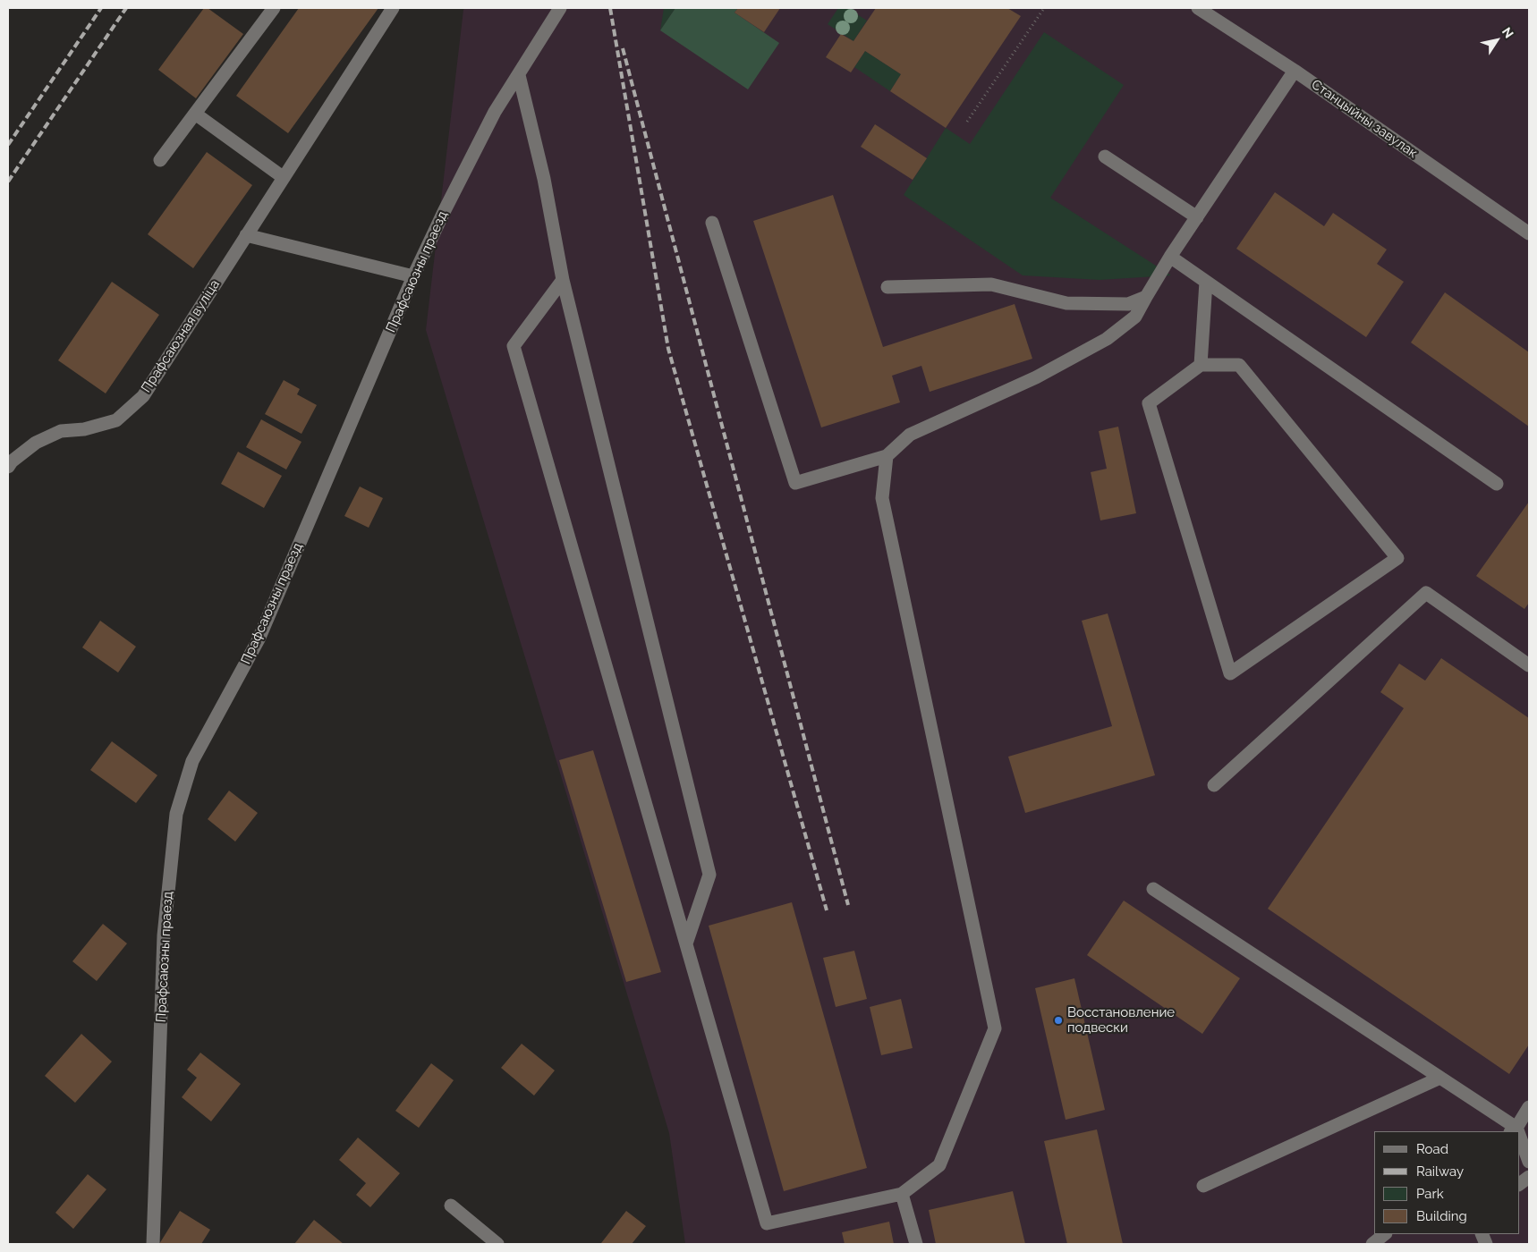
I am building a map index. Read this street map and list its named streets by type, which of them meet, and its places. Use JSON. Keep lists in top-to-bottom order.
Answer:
{
  "streets": {
    "street": ["Станцыйны завулак", "Прафсаюзны праезд", "Прафсаюзная вуліца"]
  },
  "places": ["Восстановление подвески"],
  "legend": [
    "Road",
    "Railway",
    "Park",
    "Building"
  ],
  "north": "top right"
}
